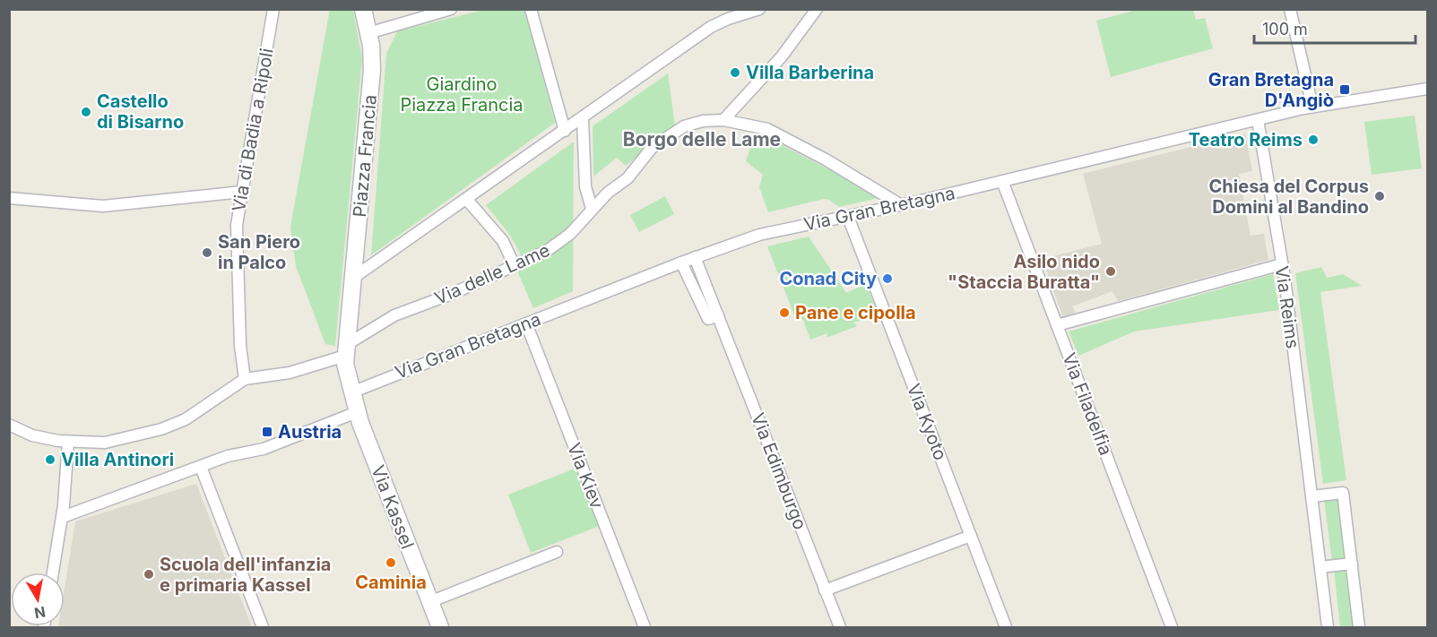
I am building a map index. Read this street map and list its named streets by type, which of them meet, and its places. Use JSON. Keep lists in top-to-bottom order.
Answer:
{
  "streets": {
    "main road": ["Piazza Francia", "Via Kassel"],
    "street": [
      "Via di Badia a Ripoli",
      "Via Gran Bretagna",
      "Via delle Lame",
      "Via Reims",
      "Via Filadelfia",
      "Via Kyoto",
      "Via Edimburgo",
      "Via Kiev"
    ]
  },
  "crossings": [
    ["Via di Badia a Ripoli", "Via delle Lame"],
    ["Piazza Francia", "Via delle Lame"],
    ["Piazza Francia", "Via Kassel"],
    ["Via Gran Bretagna", "Via delle Lame"],
    ["Via Gran Bretagna", "Via Reims"],
    ["Via Gran Bretagna", "Via Filadelfia"],
    ["Via Gran Bretagna", "Via Kyoto"],
    ["Via Gran Bretagna", "Via Edimburgo"],
    ["Via Gran Bretagna", "Via Kiev"],
    ["Via Gran Bretagna", "Via Kassel"],
    ["Via delle Lame", "Via Kassel"]
  ],
  "districts": ["Borgo delle Lame"],
  "parks": ["Giardino Piazza Francia"],
  "places": {
    "other": [
      "Villa Barberina",
      "Castello di Bisarno",
      "Teatro Reims",
      "Chiesa del Corpus Domini al Bandino",
      "San Piero in Palco",
      "Asilo nido \"Staccia Buratta\"",
      "Conad City",
      "Pane e cipolla",
      "Villa Antinori",
      "Caminia",
      "Scuola dell'infanzia e primaria Kassel"
    ],
    "transit": ["Gran Bretagna D'Angiò", "Austria"]
  },
  "scale_bar": "100 m",
  "north": "bottom"
}
